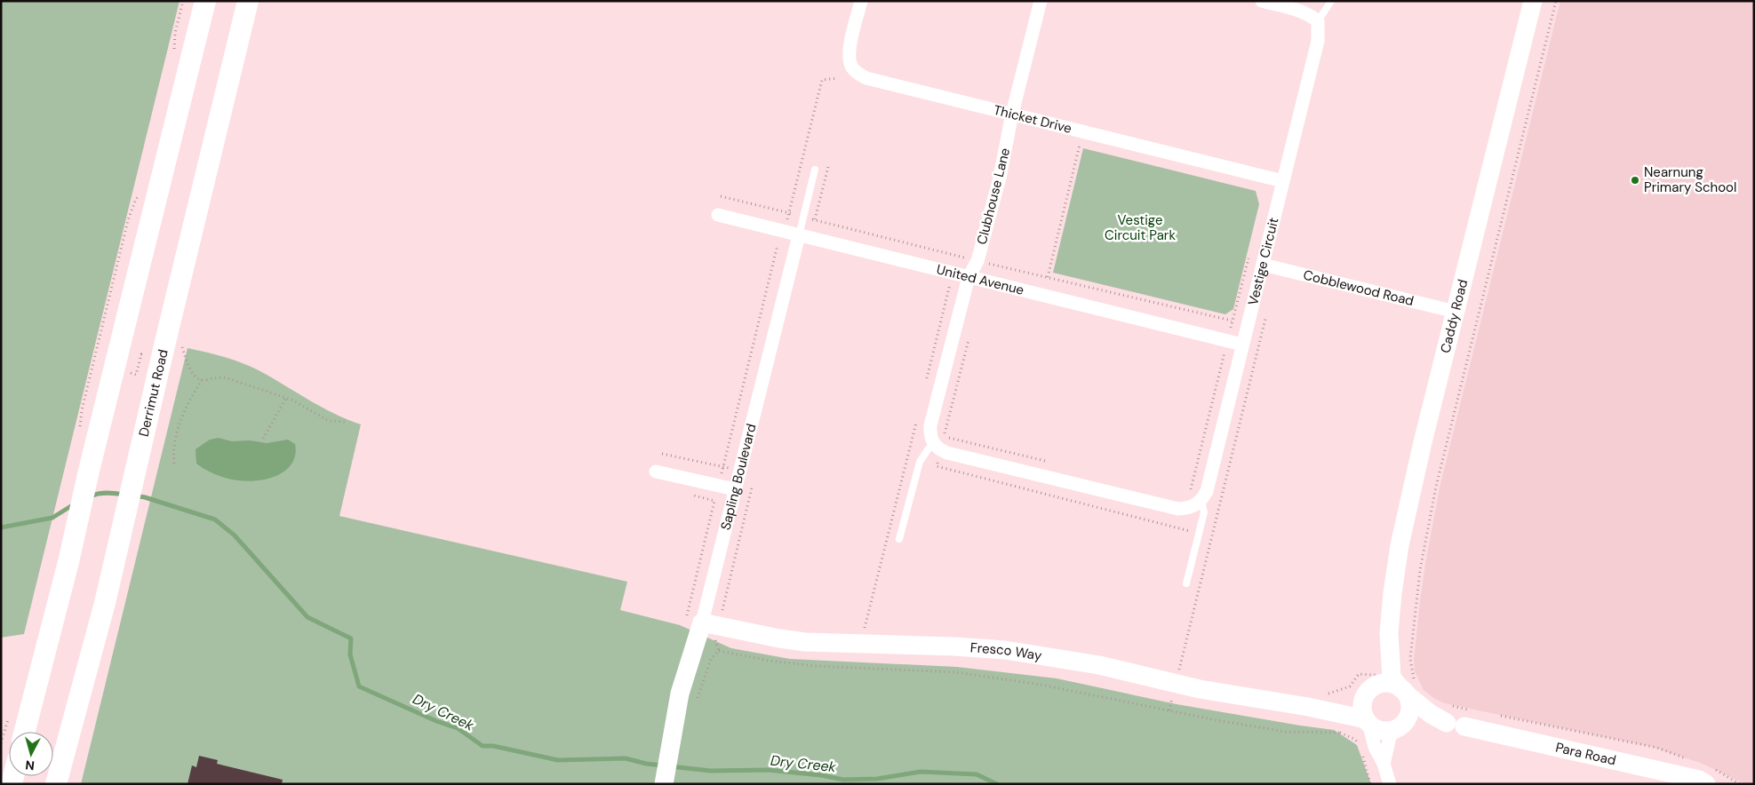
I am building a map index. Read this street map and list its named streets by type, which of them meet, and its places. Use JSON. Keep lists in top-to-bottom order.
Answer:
{
  "streets": {
    "main road": ["Derrimut Road"],
    "street": [
      "Thicket Drive",
      "Clubhouse Lane",
      "Vestige Circuit",
      "United Avenue",
      "Cobblewood Road",
      "Caddy Road",
      "Sapling Boulevard",
      "Fresco Way",
      "Para Road"
    ]
  },
  "crossings": [
    ["Thicket Drive", "Clubhouse Lane"],
    ["Thicket Drive", "Vestige Circuit"],
    ["Clubhouse Lane", "United Avenue"],
    ["Vestige Circuit", "United Avenue"],
    ["Vestige Circuit", "Cobblewood Road"],
    ["United Avenue", "Sapling Boulevard"],
    ["Cobblewood Road", "Caddy Road"],
    ["Caddy Road", "Fresco Way"],
    ["Sapling Boulevard", "Fresco Way"]
  ],
  "water": ["Dry Creek"],
  "parks": ["Vestige Circuit Park"],
  "places": ["Nearnung Primary School"],
  "north": "bottom"
}
